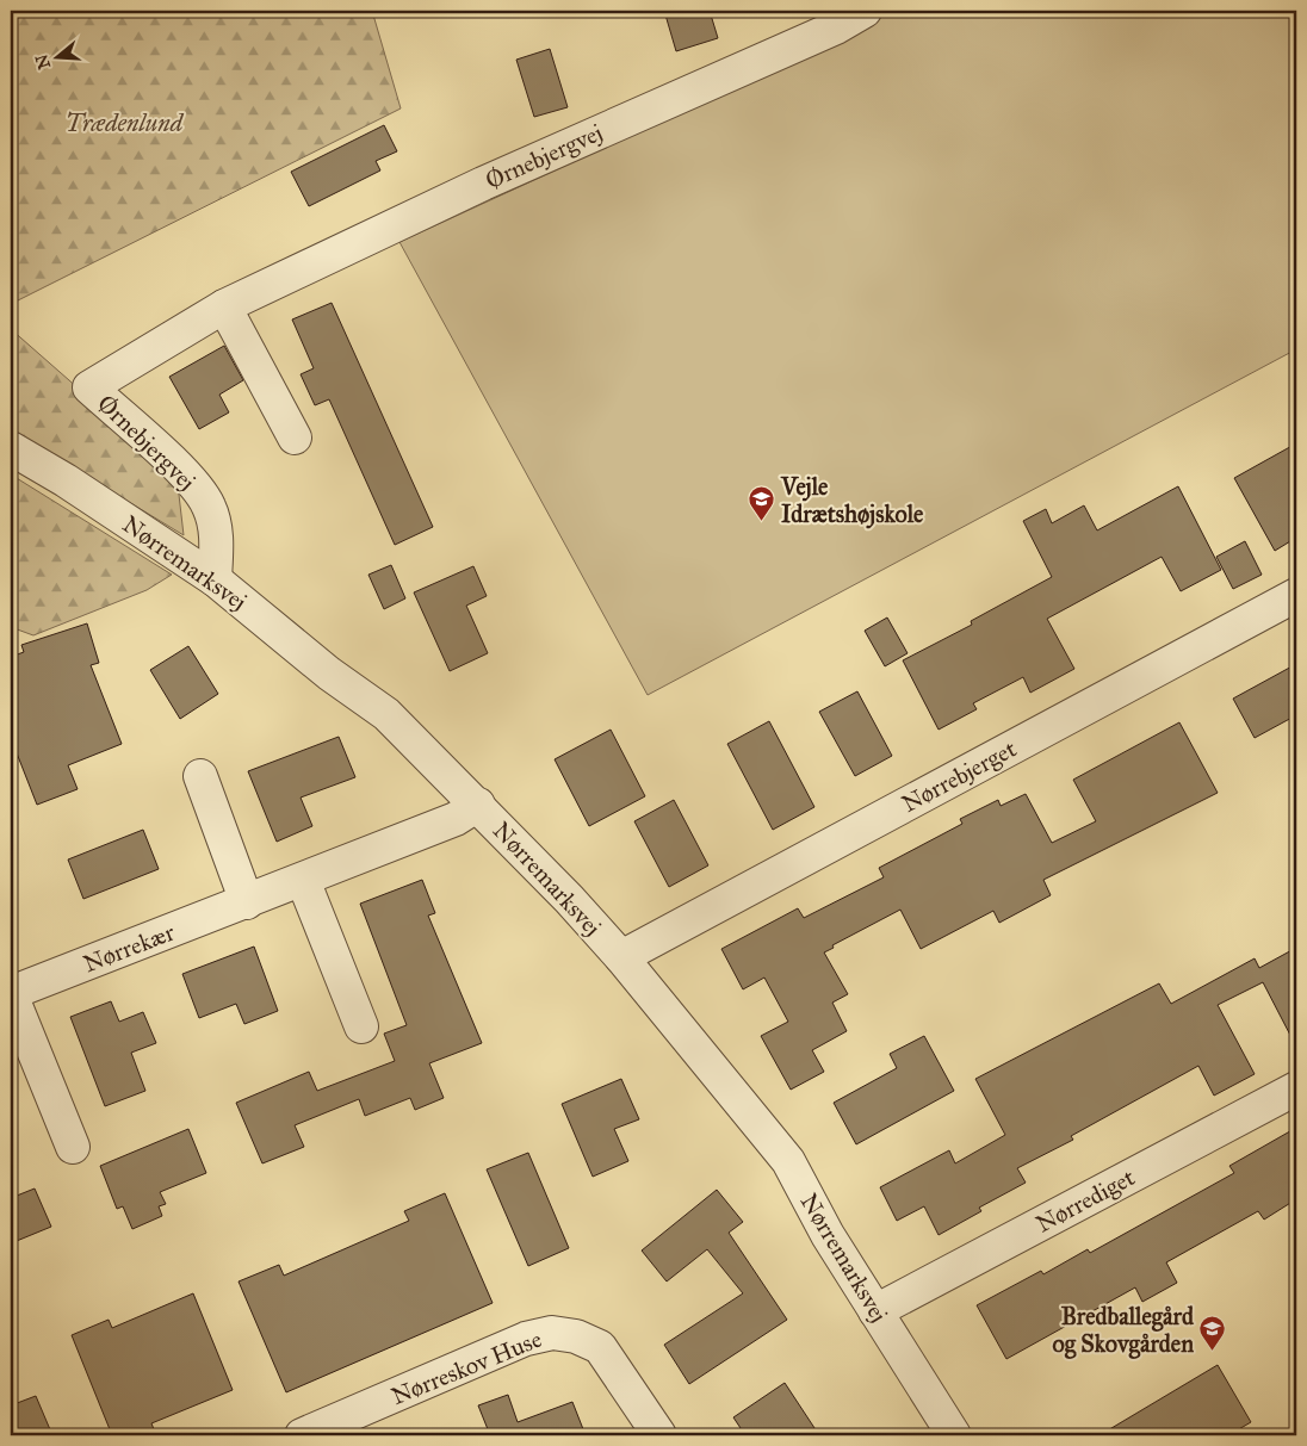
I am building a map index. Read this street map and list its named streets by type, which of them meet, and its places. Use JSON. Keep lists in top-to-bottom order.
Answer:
{
  "streets": {
    "street": [
      "Ørnebjergvej",
      "Nørremarksvej",
      "Nørrebjerget",
      "Nørrekær",
      "Nørrediget",
      "Nørreskov Huse"
    ]
  },
  "crossings": [
    ["Ørnebjergvej", "Nørremarksvej"],
    ["Nørremarksvej", "Nørrebjerget"],
    ["Nørremarksvej", "Nørrekær"],
    ["Nørremarksvej", "Nørrediget"]
  ],
  "parks": ["Trædenlund"],
  "places": {
    "school or university": ["Vejle Idrætshøjskole", "Bredballegård og Skovgården"]
  },
  "north": "left"
}
